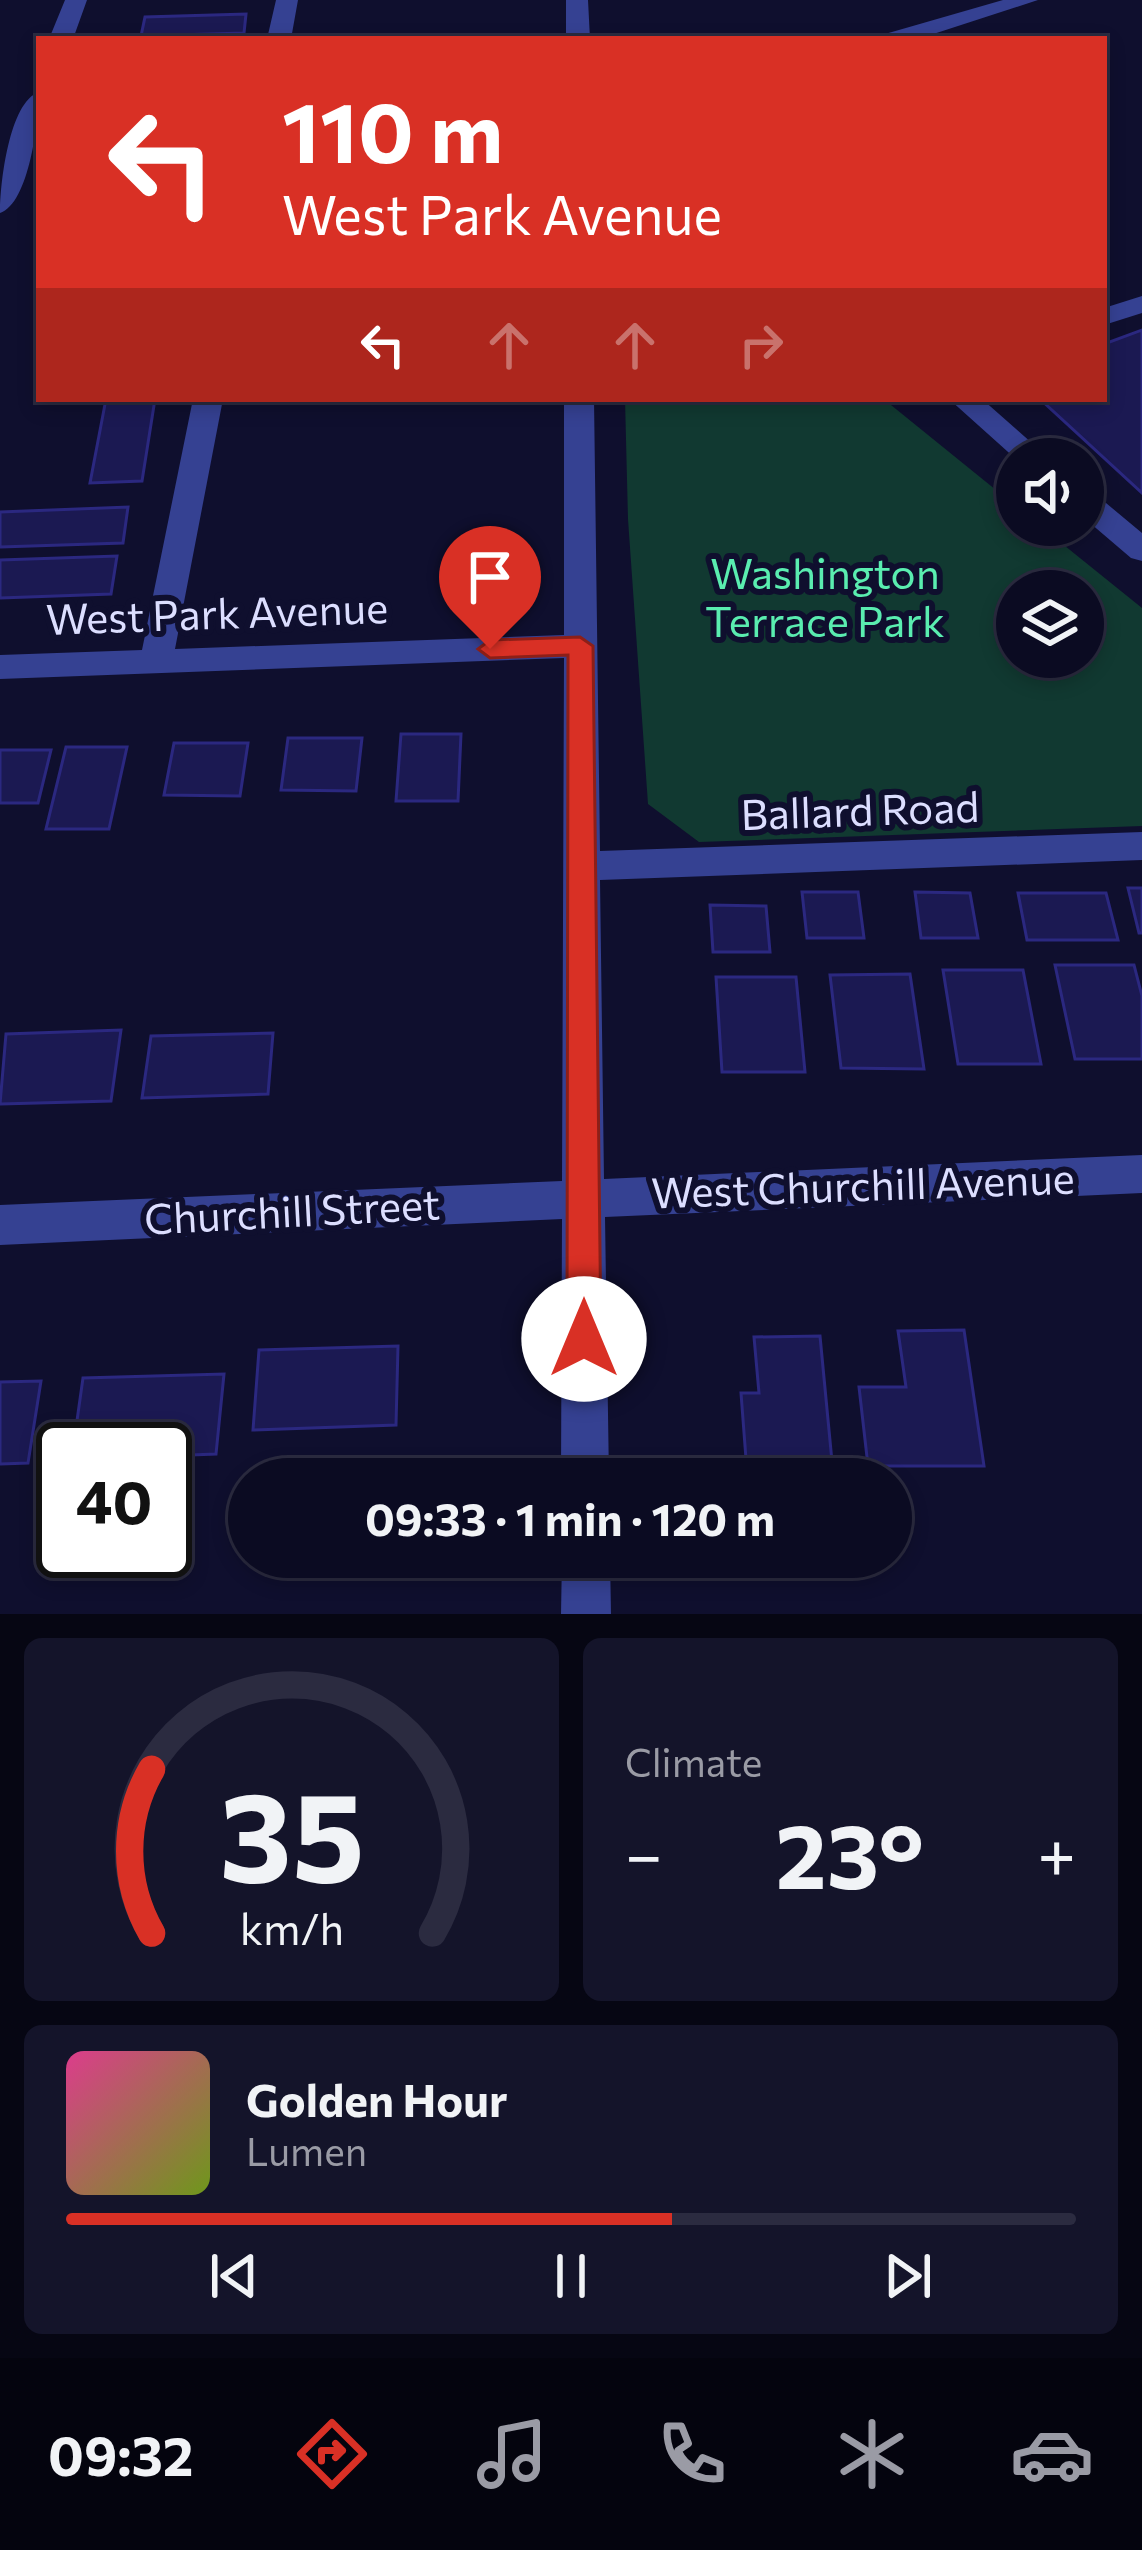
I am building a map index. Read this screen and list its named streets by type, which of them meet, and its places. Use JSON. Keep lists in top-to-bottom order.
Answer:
{
  "streets": {
    "street": [
      "West Park Avenue",
      "Ballard Road",
      "West Churchill Avenue",
      "Churchill Street"
    ]
  },
  "crossings": [
    ["West Churchill Avenue", "Churchill Street"]
  ],
  "parks": ["Washington Terrace Park"],
  "page": {
    "turn": ["110 m", "West Park Avenue"],
    "limit": "40",
    "trip": "09:33 · 1 min · 120 m",
    "tile": "Climate",
    "heat": ["−", "23°", "+"],
    "song": ["Golden Hour", "Lumen"],
    "tabs": "09:32",
    "gauge": ["35", "km/h"]
  }
}
